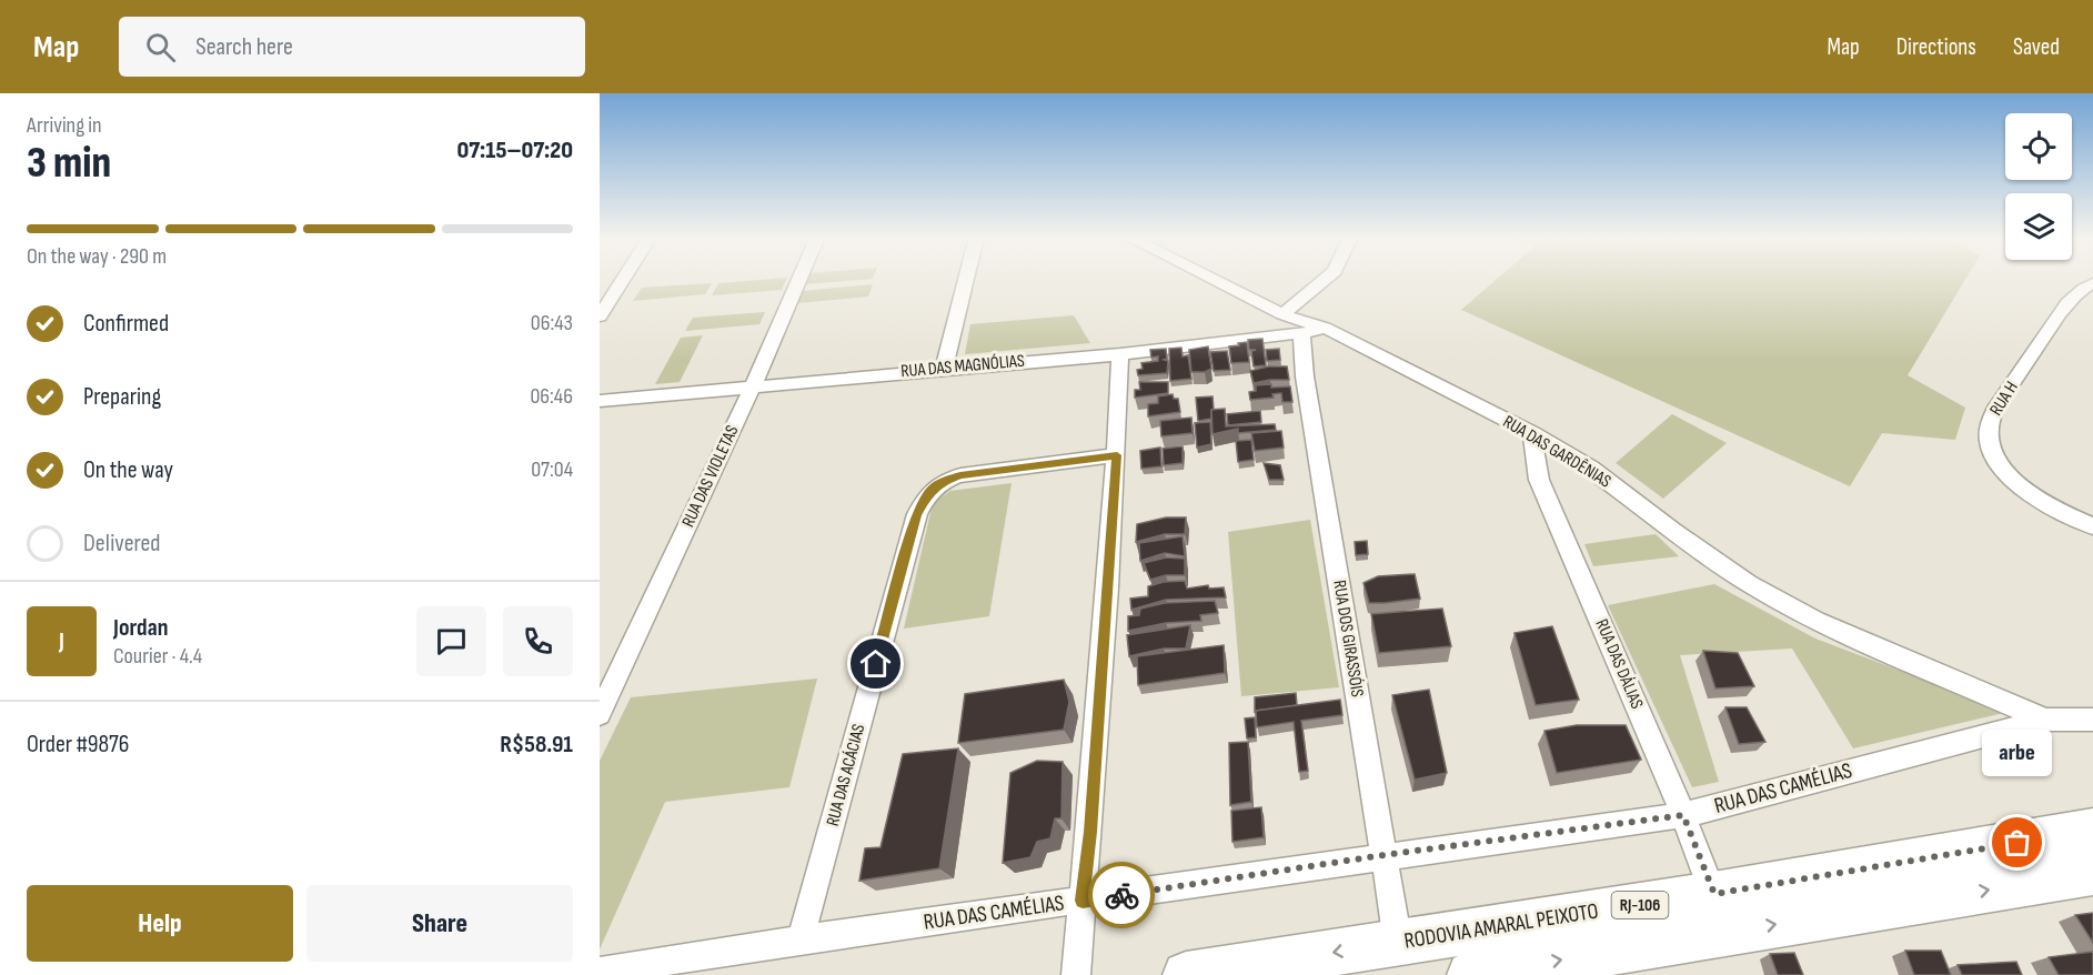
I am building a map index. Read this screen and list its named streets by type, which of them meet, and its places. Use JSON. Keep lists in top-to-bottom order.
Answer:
{
  "streets": {
    "highway": ["RJ-106", "RODOVIA AMARAL PEIXOTO"],
    "street": [
      "RUA DAS MAGNÓLIAS",
      "RUA H",
      "RUA DAS GARDÊNIAS",
      "RUA DAS VIOLETAS",
      "RUA DOS GIRASSÓIS",
      "RUA DAS DÁLIAS",
      "RUA DAS ACÁCIAS",
      "RUA DAS CAMÉLIAS"
    ]
  },
  "crossings": [
    ["RUA DAS MAGNÓLIAS", "RUA DAS GARDÊNIAS"],
    ["RUA DAS MAGNÓLIAS", "RUA DAS VIOLETAS"],
    ["RUA DAS MAGNÓLIAS", "RUA DOS GIRASSÓIS"],
    ["RUA DAS GARDÊNIAS", "RUA DAS DÁLIAS"],
    ["RUA DAS GARDÊNIAS", "RUA DAS CAMÉLIAS"],
    ["RUA DOS GIRASSÓIS", "RUA DAS CAMÉLIAS"],
    ["RUA DOS GIRASSÓIS", "RODOVIA AMARAL PEIXOTO"],
    ["RUA DAS DÁLIAS", "RUA DAS CAMÉLIAS"],
    ["RUA DAS DÁLIAS", "RODOVIA AMARAL PEIXOTO"],
    ["RUA DAS ACÁCIAS", "RUA DAS CAMÉLIAS"]
  ],
  "places": ["arbe"],
  "page": {
    "header": "Map",
    "search": "Search here",
    "nav": ["Map", "Directions", "Saved"],
    "heading": ["3 min", "Arriving in", "07:15–07:20"],
    "panel": [
      "Jordan",
      "Courier · 4.4",
      "Order #9876",
      "R$58.91"
    ],
    "bar": "On the way · 290 m",
    "list": [
      ["Confirmed", "06:43"],
      ["Preparing", "06:46"],
      ["On the way", "07:04"],
      "Delivered"
    ],
    "round": "J",
    "bubble": "arbe",
    "buttons": ["Help", "Share"]
  }
}
